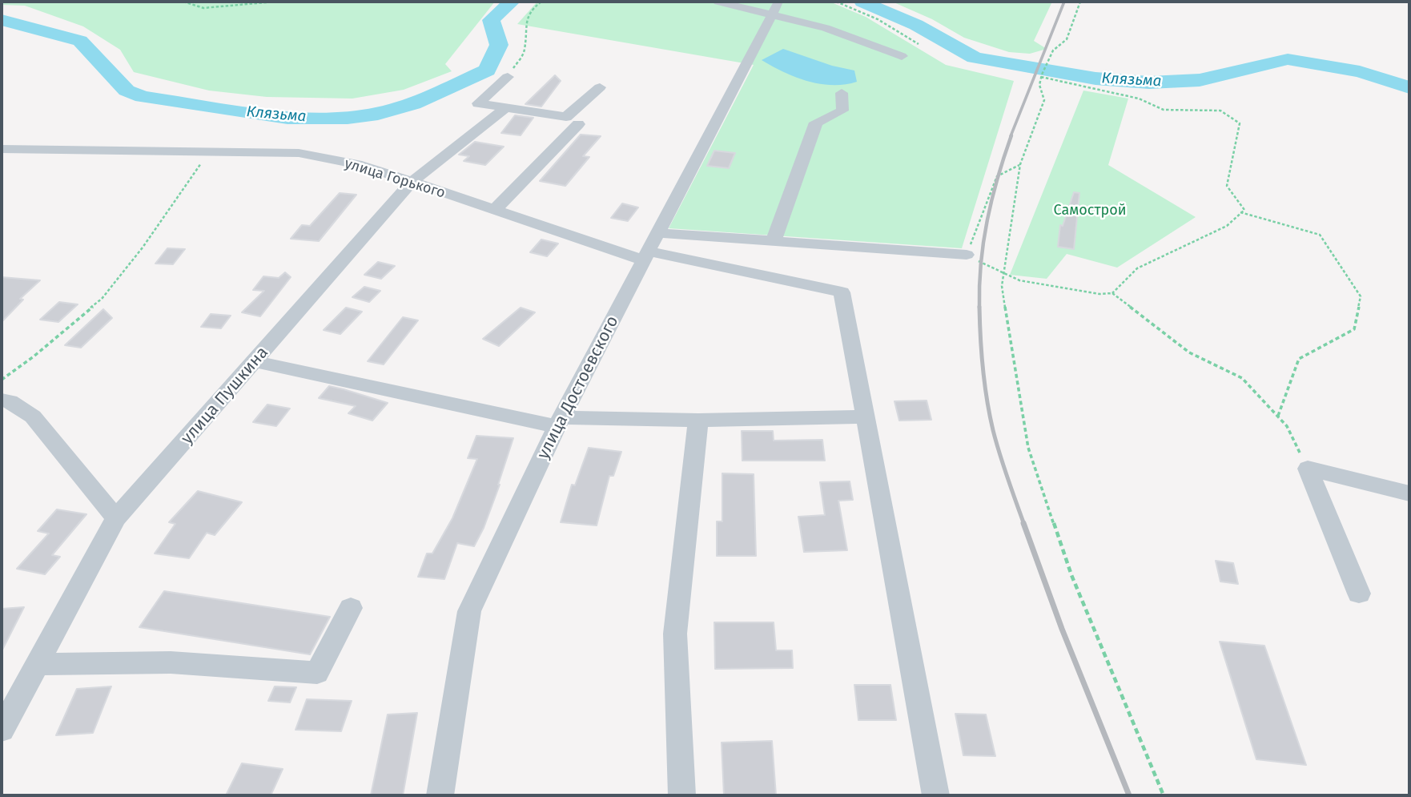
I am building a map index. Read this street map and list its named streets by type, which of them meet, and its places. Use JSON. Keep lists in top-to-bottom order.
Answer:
{
  "streets": {
    "street": ["улица Горького", "улица Достоевского", "улица Пушкина"]
  },
  "crossings": [
    ["улица Горького", "улица Достоевского"],
    ["улица Горького", "улица Пушкина"]
  ],
  "water": ["Клязьма"],
  "parks": ["Самострой"]
}
